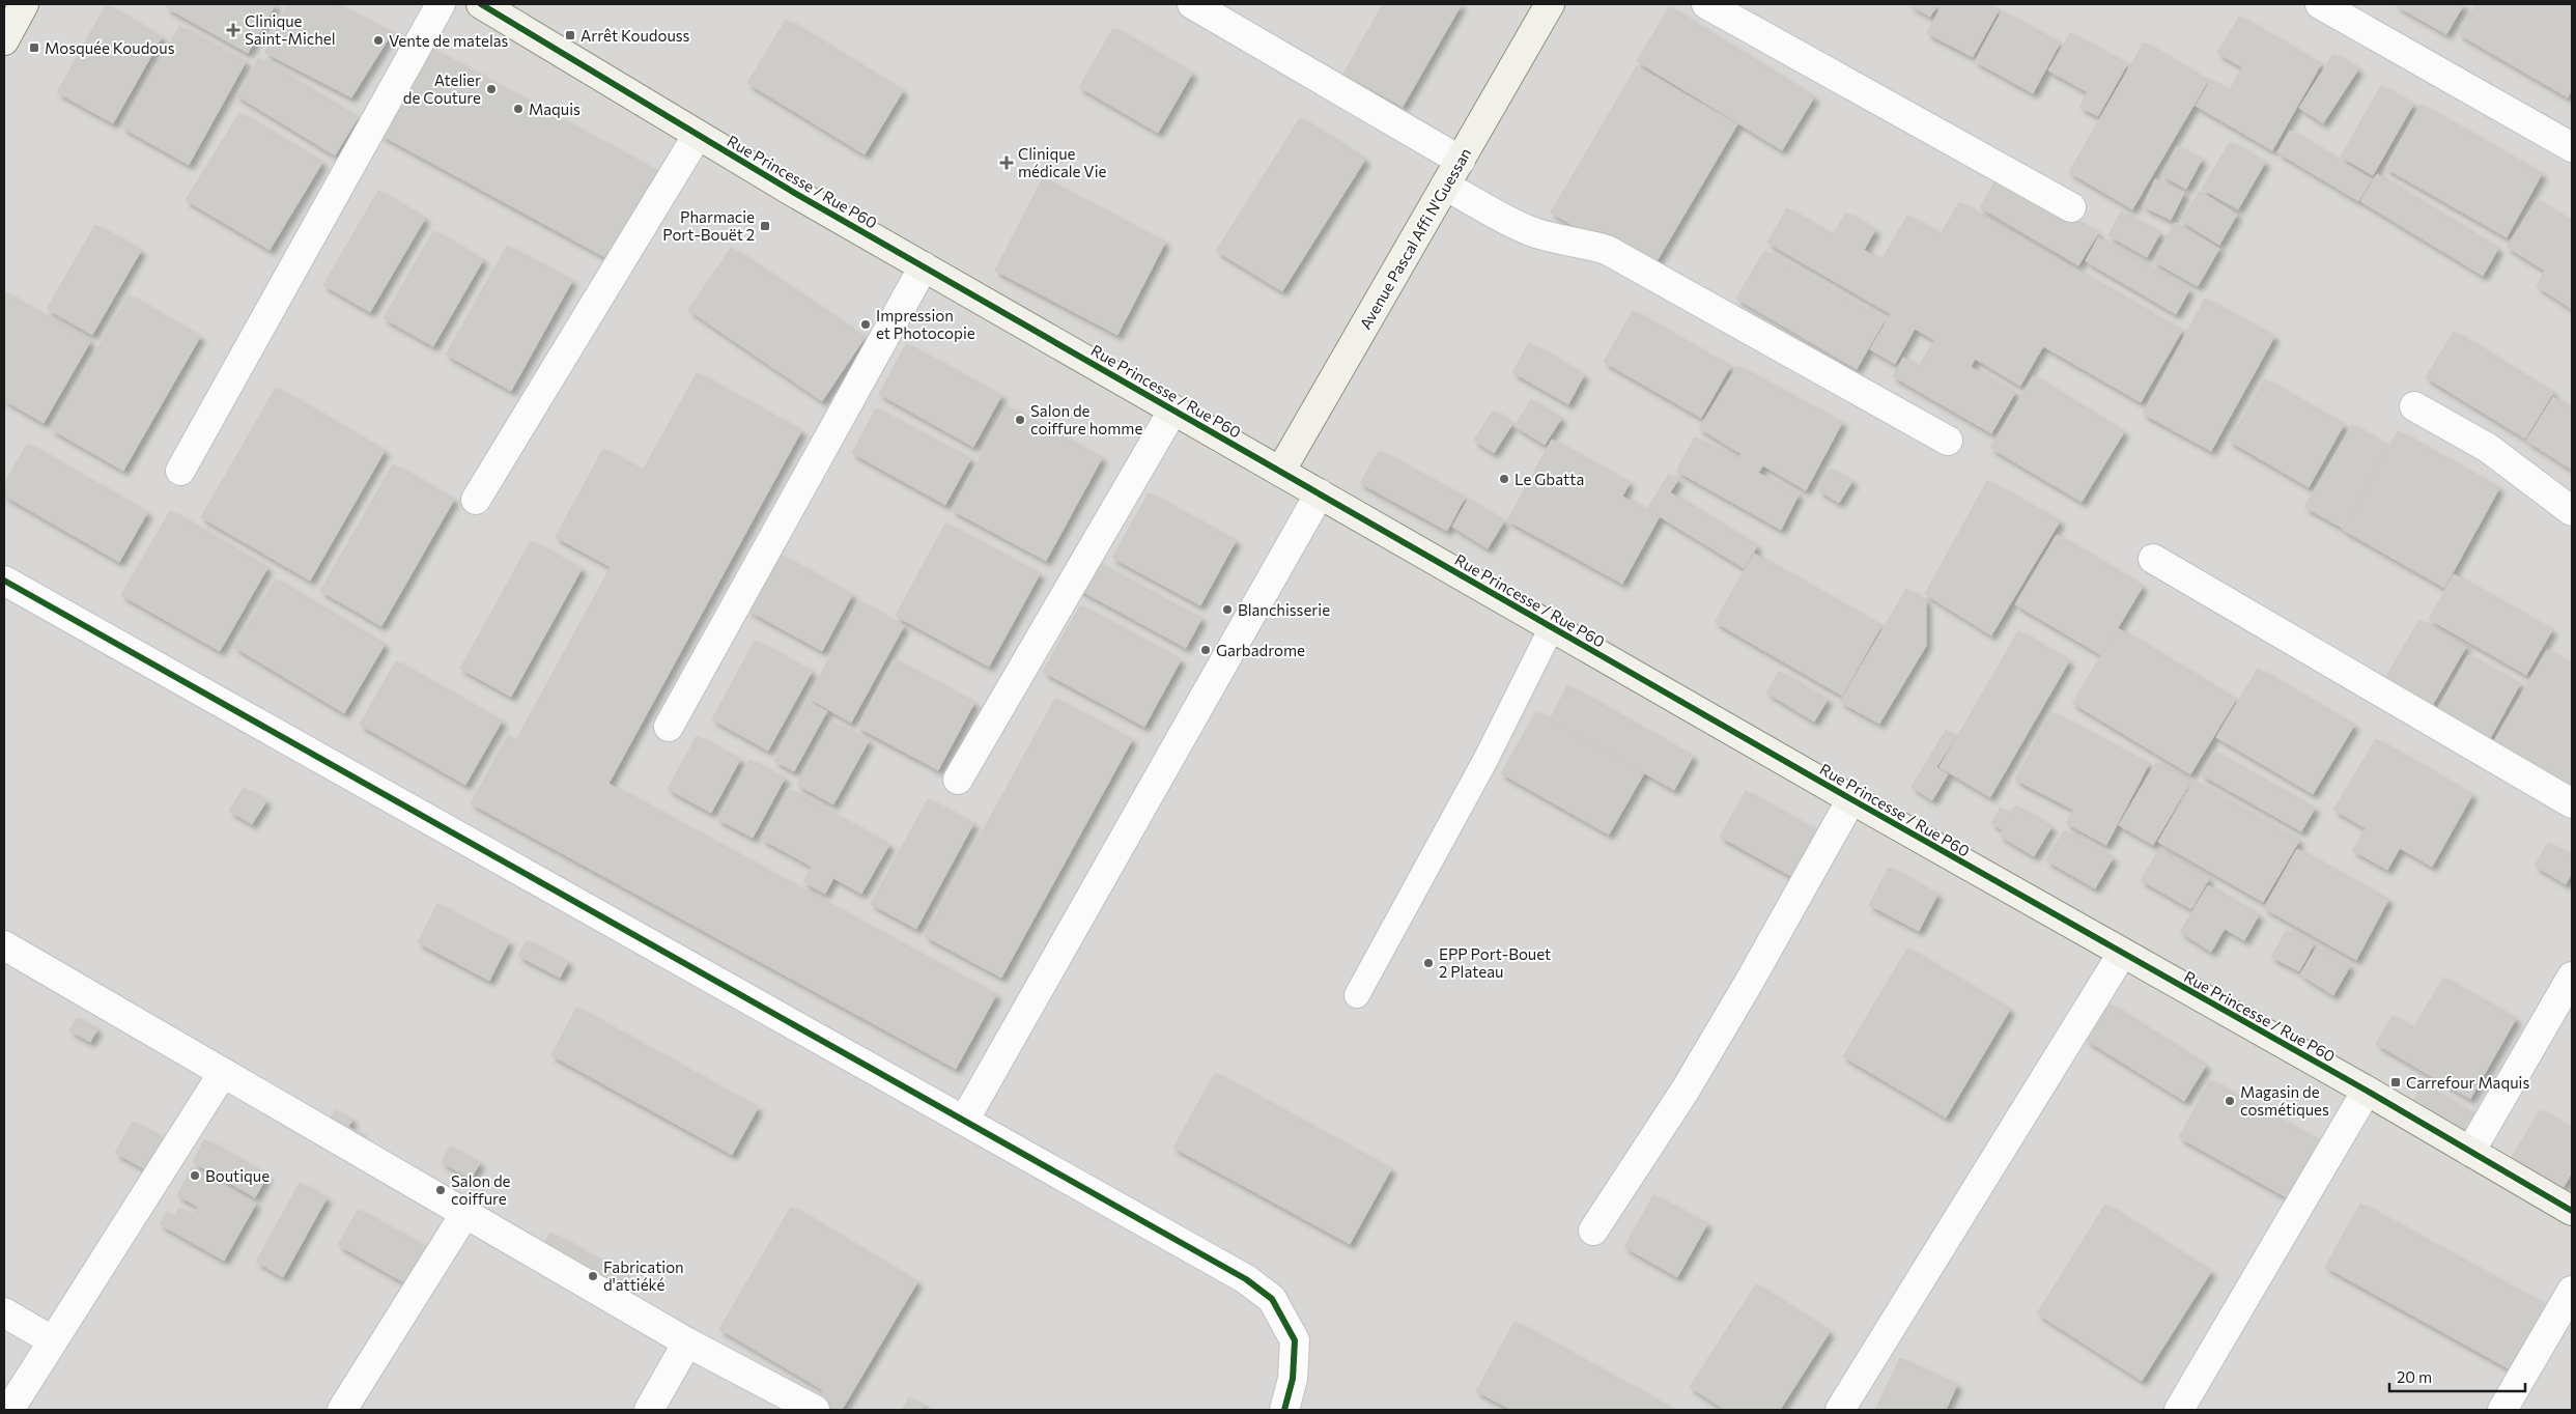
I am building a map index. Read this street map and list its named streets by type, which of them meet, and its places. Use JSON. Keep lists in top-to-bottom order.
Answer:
{
  "streets": {
    "street": ["Rue Princesse / Rue P60", "Avenue Pascal Affi N'Guessan"]
  },
  "crossings": [
    ["Rue Princesse / Rue P60", "Avenue Pascal Affi N'Guessan"]
  ],
  "places": {
    "health": ["Clinique Saint-Michel", "Clinique médicale Vie"],
    "transit": [
      "Arrêt Koudouss",
      "Mosquée Koudous",
      "Pharmacie Port-Bouët 2",
      "Carrefour Maquis"
    ],
    "other": [
      "Vente de matelas",
      "Atelier de Couture",
      "Maquis",
      "Impression et Photocopie",
      "Salon de coiffure homme",
      "Le Gbatta",
      "Blanchisserie",
      "Garbadrome",
      "EPP Port-Bouet 2 Plateau",
      "Magasin de cosmétiques",
      "Boutique",
      "Salon de coiffure",
      "Fabrication d'attiéké"
    ]
  },
  "scale_bar": "20 m"
}
